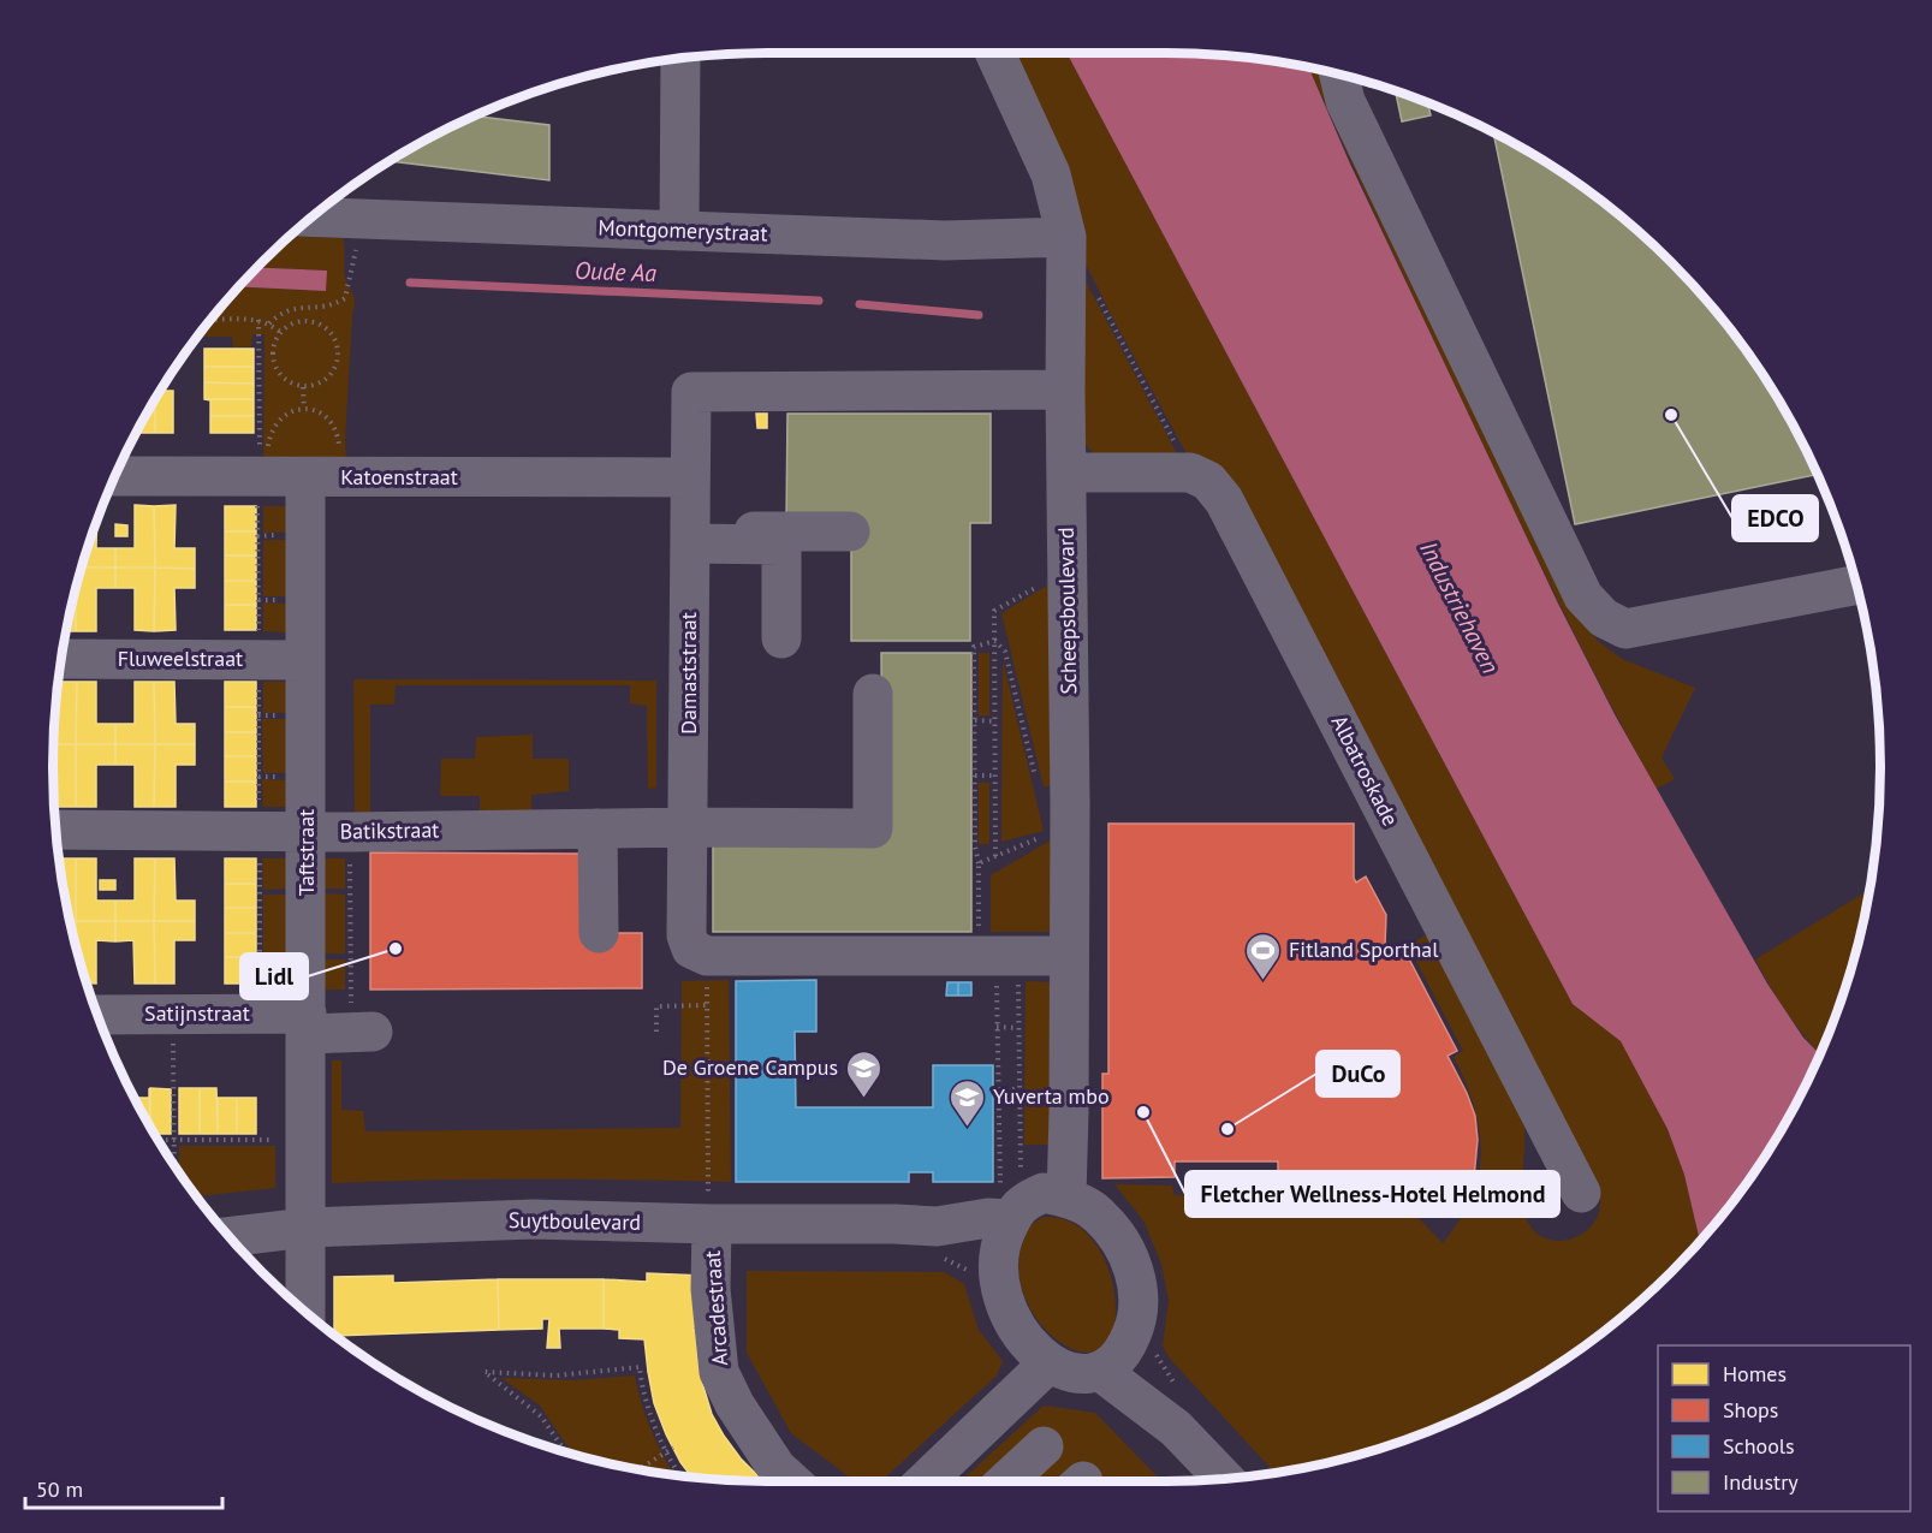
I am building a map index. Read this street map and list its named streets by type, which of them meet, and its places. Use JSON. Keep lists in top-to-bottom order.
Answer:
{
  "streets": {
    "street": [
      "Montgomerystraat",
      "Katoenstraat",
      "Scheepsboulevard",
      "Fluweelstraat",
      "Damaststraat",
      "Albatroskade",
      "Batikstraat",
      "Taftstraat",
      "Satijnstraat",
      "Suytboulevard",
      "Arcadestraat"
    ]
  },
  "crossings": [
    ["Montgomerystraat", "Scheepsboulevard"],
    ["Katoenstraat", "Damaststraat"],
    ["Katoenstraat", "Taftstraat"],
    ["Scheepsboulevard", "Damaststraat"],
    ["Scheepsboulevard", "Suytboulevard"],
    ["Fluweelstraat", "Taftstraat"],
    ["Damaststraat", "Batikstraat"],
    ["Batikstraat", "Taftstraat"],
    ["Taftstraat", "Satijnstraat"],
    ["Taftstraat", "Suytboulevard"],
    ["Suytboulevard", "Arcadestraat"]
  ],
  "water": ["Oude Aa", "Industriehaven"],
  "places": {
    "other": [
      "EDCO",
      "Lidl",
      "Fletcher Wellness-Hotel Helmond",
      "DuCo"
    ],
    "sports": ["Fitland Sporthal"],
    "school or university": ["De Groene Campus", "Yuverta mbo"]
  },
  "legend": [
    "Homes",
    "Shops",
    "Schools",
    "Industry"
  ],
  "scale_bar": "50 m"
}
